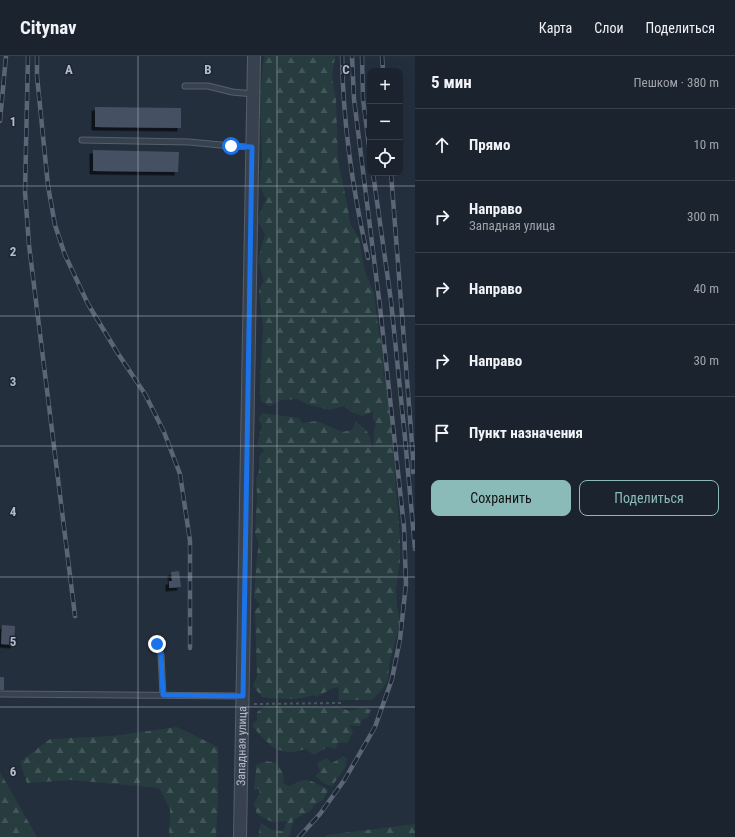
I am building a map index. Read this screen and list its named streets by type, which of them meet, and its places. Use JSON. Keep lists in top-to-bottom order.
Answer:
{
  "streets": {
    "street": ["Западная улица"]
  },
  "page": {
    "header": "Citynav",
    "nav": ["Карта", "Слои", "Поделиться"],
    "heading": ["5 мин", "Пешком · 380 m"],
    "map_buttons": ["+", "−"],
    "list": [
      ["Прямо", "10 m"],
      ["Направо", "Западная улица", "300 m"],
      ["Направо", "40 m"],
      ["Направо", "30 m"],
      "Пункт назначения"
    ],
    "buttons": ["Сохранить", "Поделиться"]
  },
  "grid": {
    "columns": ["A", "B", "C"],
    "rows": [
      "1",
      "2",
      "3",
      "4",
      "5",
      "6"
    ]
  }
}
